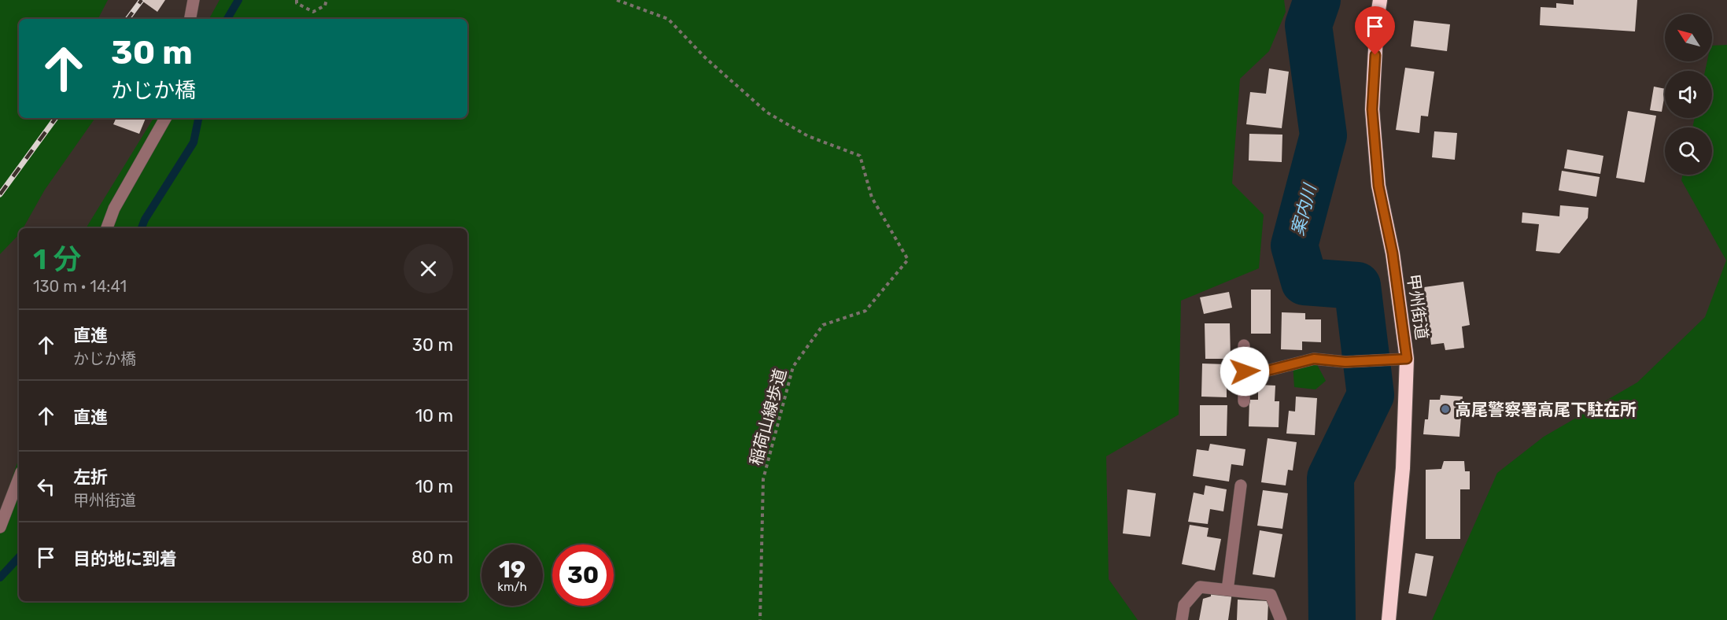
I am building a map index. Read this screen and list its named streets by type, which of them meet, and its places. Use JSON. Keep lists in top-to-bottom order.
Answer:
{
  "streets": {
    "highway": ["甲州街道"],
    "path": ["稲荷山線歩道"]
  },
  "water": ["案内川"],
  "places": ["高尾警察署高尾下駐在所"],
  "north": "top left",
  "page": {
    "turn": ["30 m", "かじか橋"],
    "heading": ["1 分", "130 m · 14:41"],
    "list": [
      {
        "name": "直進",
        "note": "かじか橋",
        "value": "30 m"
      },
      {
        "name": "直進",
        "value": "10 m"
      },
      {
        "name": "左折",
        "note": "甲州街道",
        "value": "10 m"
      },
      {
        "name": "目的地に到着",
        "value": "80 m"
      }
    ],
    "speed": "19 km/h",
    "limit": "30"
  }
}
